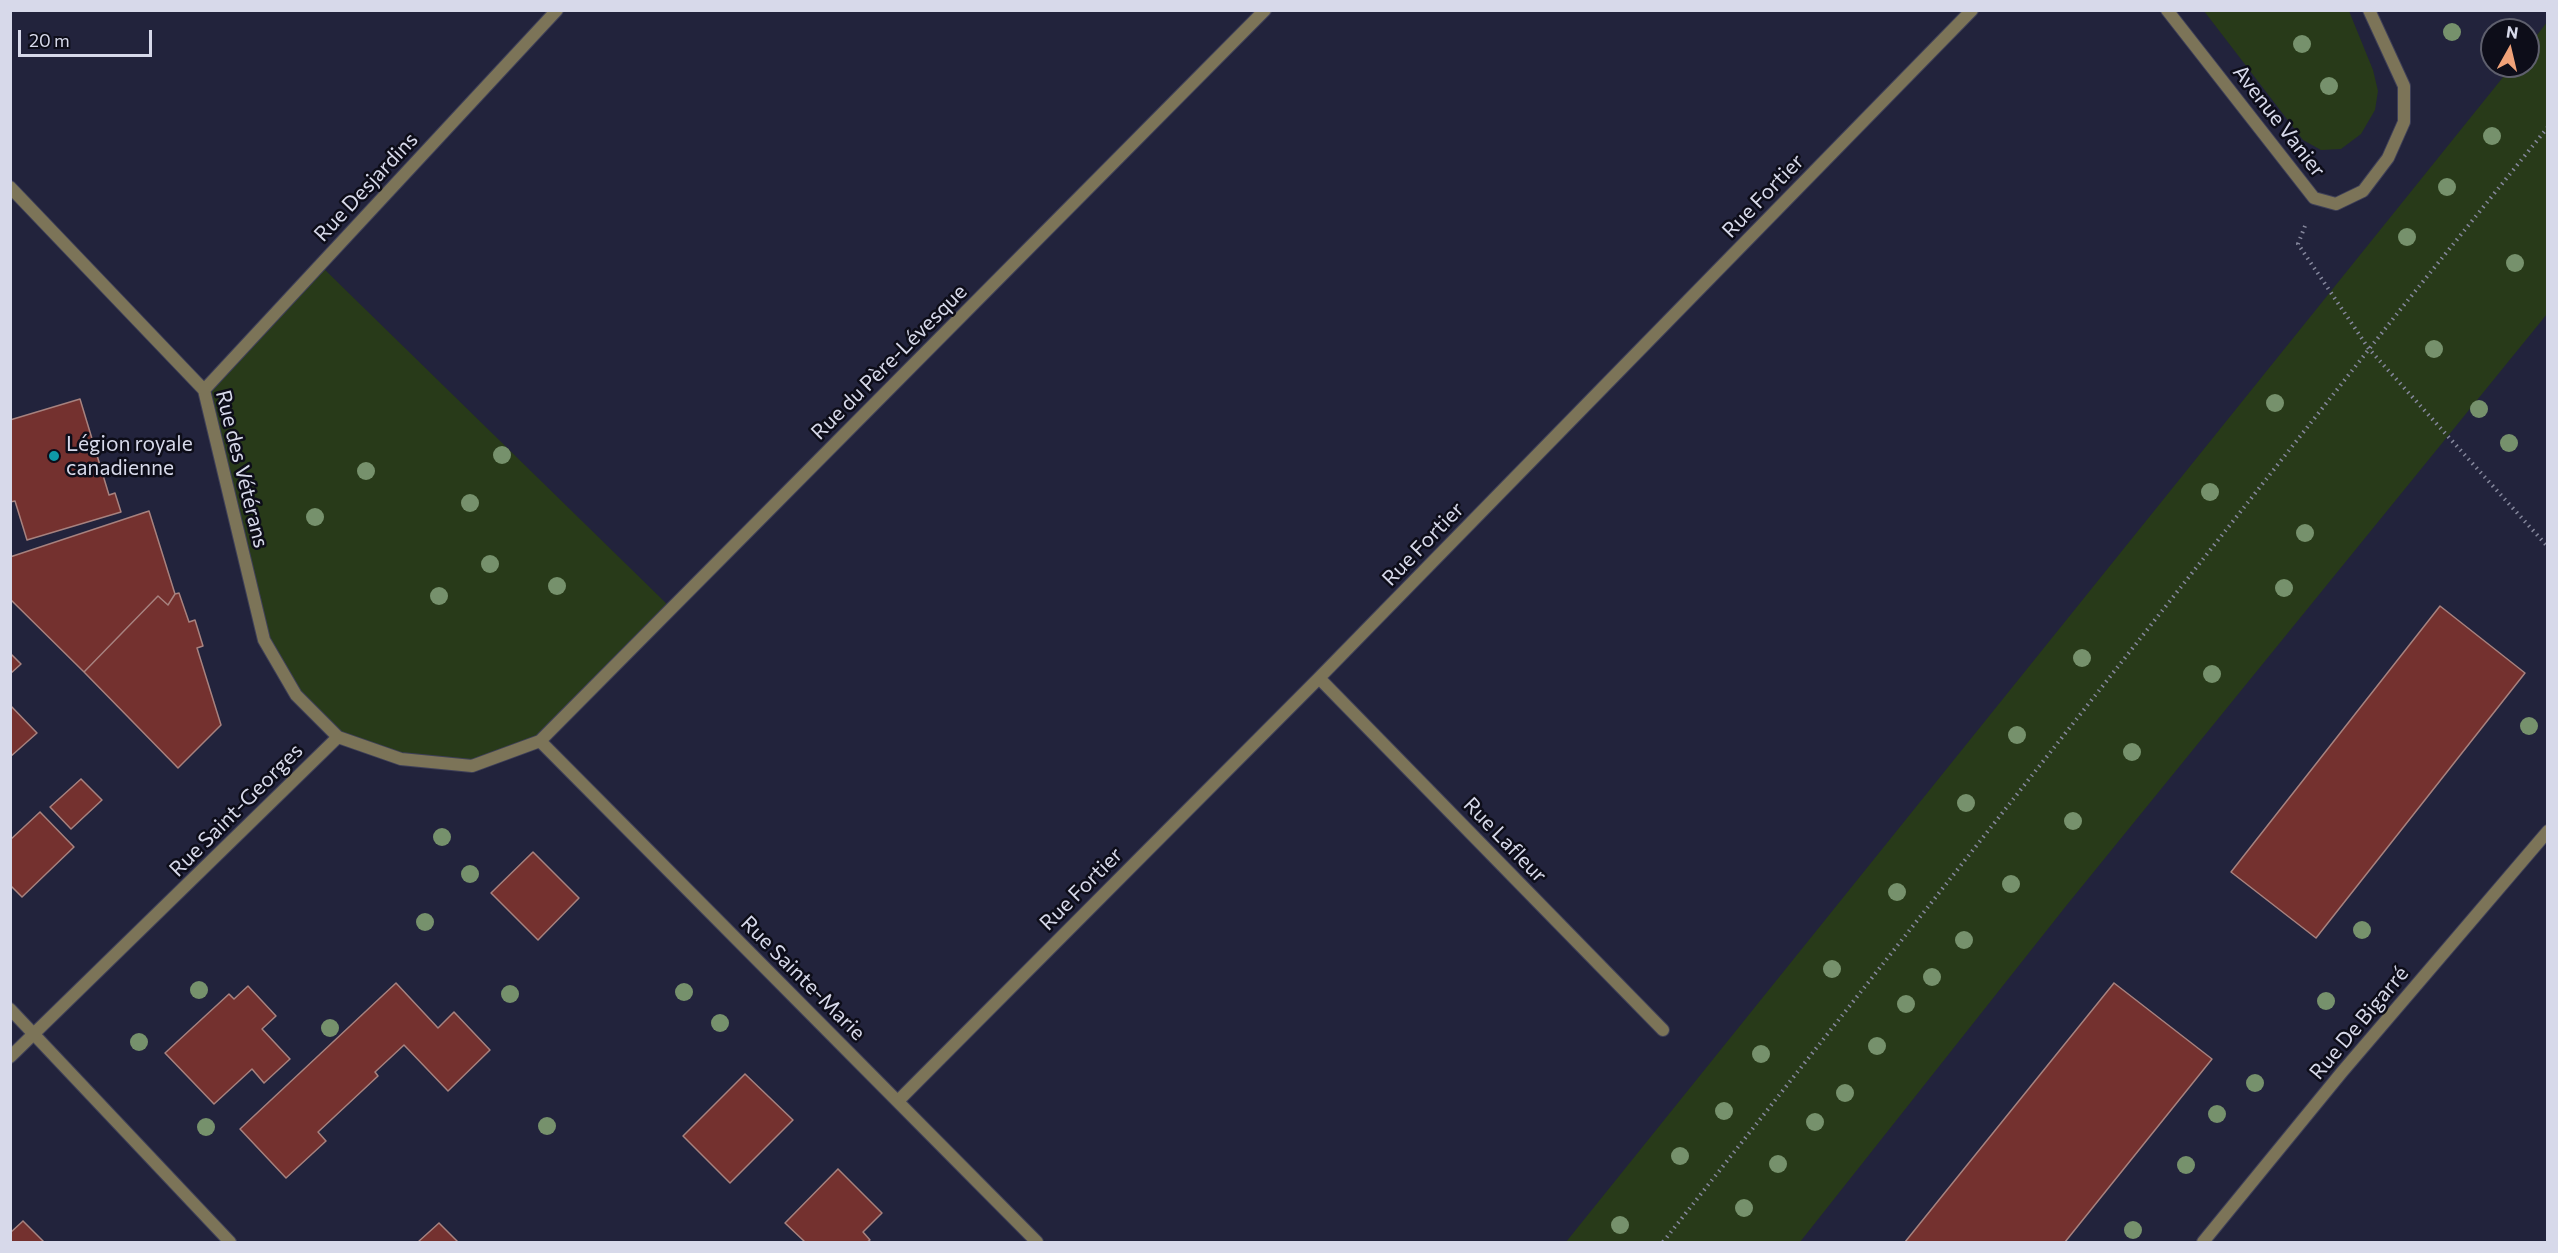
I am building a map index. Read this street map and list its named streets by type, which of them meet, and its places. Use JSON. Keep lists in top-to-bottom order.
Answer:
{
  "streets": {
    "street": [
      "Avenue Vanier",
      "Rue Desjardins",
      "Rue Fortier",
      "Rue du Père-Lévesque",
      "Rue des Vétérans",
      "Rue Saint-Georges",
      "Rue Lafleur",
      "Rue Sainte-Marie",
      "Rue De Bigarré"
    ]
  },
  "crossings": [
    ["Rue Desjardins", "Rue des Vétérans"],
    ["Rue Fortier", "Rue Lafleur"],
    ["Rue Fortier", "Rue Sainte-Marie"],
    ["Rue du Père-Lévesque", "Rue Sainte-Marie"],
    ["Rue des Vétérans", "Rue Saint-Georges"]
  ],
  "places": ["Légion royale canadienne"],
  "scale_bar": "20 m",
  "north": "top"
}
